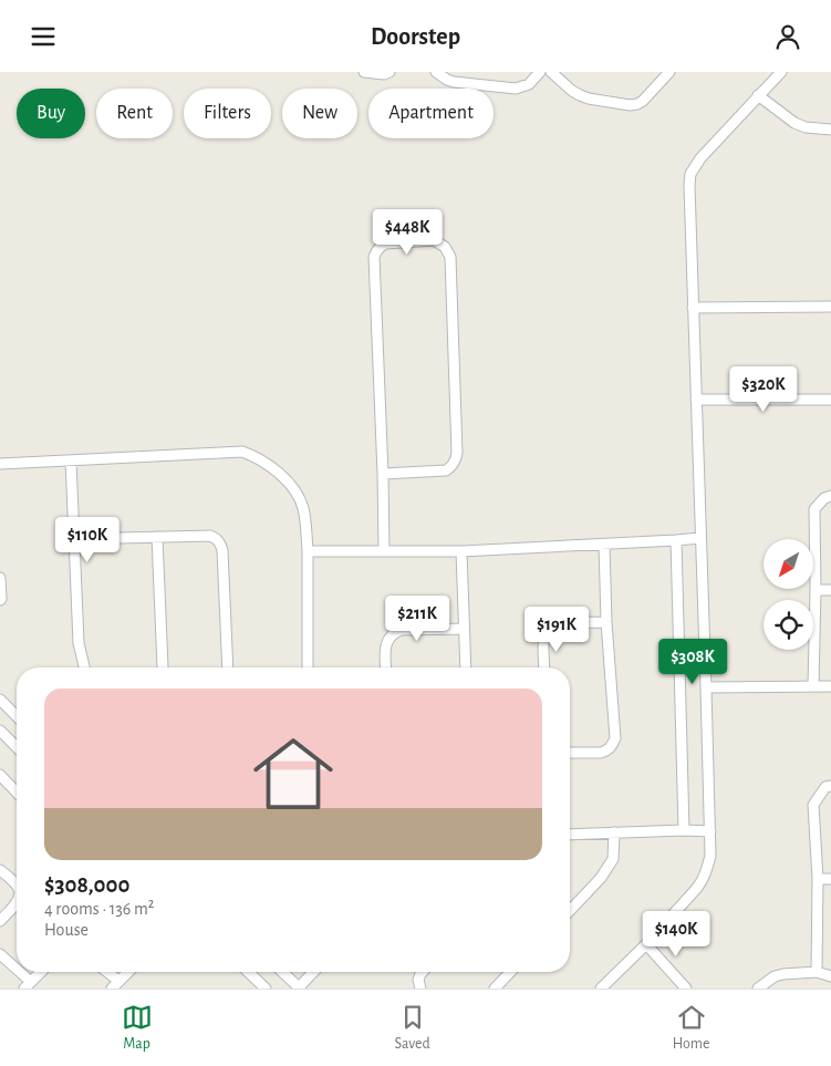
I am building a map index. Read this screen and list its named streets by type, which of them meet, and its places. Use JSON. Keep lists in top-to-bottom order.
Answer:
{
  "north": "bottom left",
  "page": {
    "header": "Doorstep",
    "chip": [
      "Buy",
      "Rent",
      "Filters",
      "New",
      "Apartment"
    ],
    "price": [
      "$448K",
      "$320K",
      "$110K",
      "$211K",
      "$191K",
      "$308K",
      "$140K"
    ],
    "list": [
      {
        "name": "$308,000",
        "note": "4 rooms · 136 m² · House"
      }
    ],
    "tabs": ["Map", "Saved", "Home"]
  }
}
